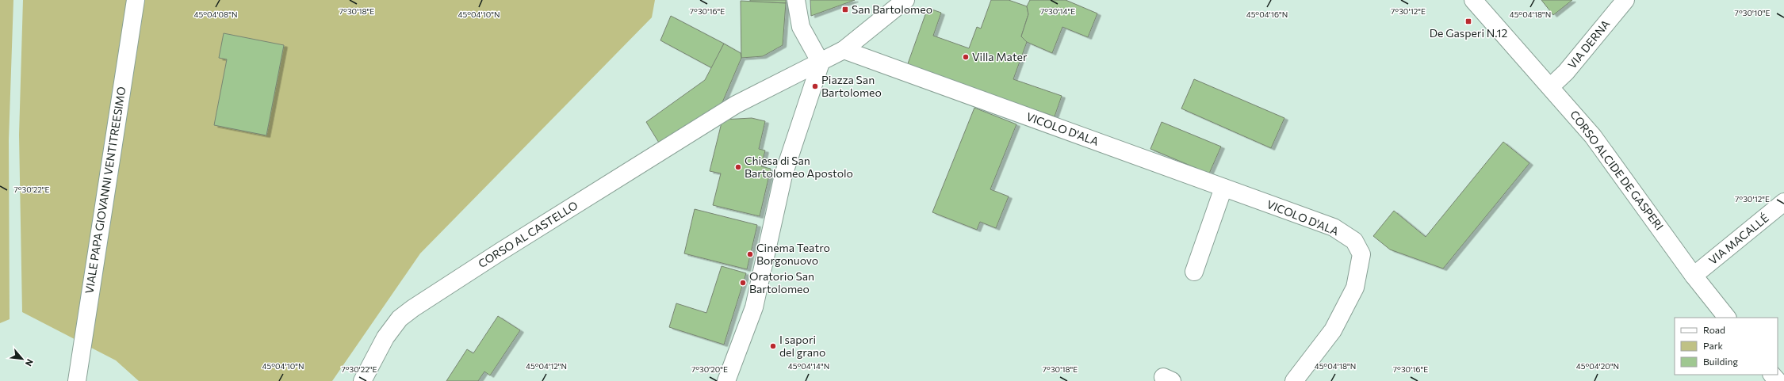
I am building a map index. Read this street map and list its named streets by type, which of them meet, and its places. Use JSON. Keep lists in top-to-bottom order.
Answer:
{
  "streets": {
    "street": [
      "VIA DERNA",
      "VICOLO D'ALA",
      "CORSO ALCIDE DE GASPERI",
      "VIALE PAPA GIOVANNI VENTITREESIMO",
      "CORSO AL CASTELLO",
      "VIA MACALLÉ"
    ]
  },
  "crossings": [
    ["VIA DERNA", "CORSO ALCIDE DE GASPERI"],
    ["CORSO ALCIDE DE GASPERI", "VIA MACALLÉ"]
  ],
  "places": {
    "transit": ["San Bartolomeo", "De Gasperi N.12"],
    "other": [
      "Villa Mater",
      "Piazza San Bartolomeo",
      "Chiesa di San Bartolomeo Apostolo",
      "Cinema Teatro Borgonuovo",
      "Oratorio San Bartolomeo",
      "I sapori del grano"
    ]
  },
  "legend": ["Road", "Park", "Building"],
  "north": "bottom right",
  "coordinates": [
    "7°30'16\"E",
    "7°30'14\"E",
    "7°30'12\"E",
    "7°30'18\"E",
    "7°30'10\"E",
    "45°04'08\"N",
    "45°04'10\"N",
    "45°04'16\"N",
    "45°04'18\"N",
    "7°30'22\"E",
    "45°04'12\"N",
    "45°04'14\"N",
    "45°04'20\"N",
    "7°30'20\"E"
  ]
}
